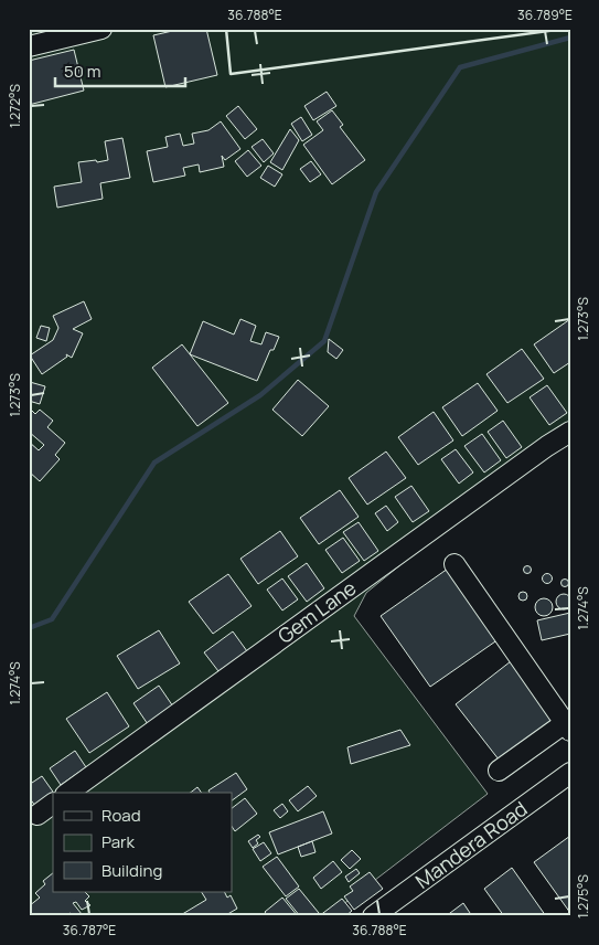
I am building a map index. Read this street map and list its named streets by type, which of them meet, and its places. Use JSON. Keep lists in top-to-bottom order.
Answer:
{
  "streets": {
    "street": ["Gem Lane", "Mandera Road"]
  },
  "legend": ["Road", "Park", "Building"],
  "scale_bar": "50 m",
  "coordinates": [
    "36.788°E",
    "36.789°E",
    "1.272°S",
    "1.273°S",
    "1.274°S",
    "1.275°S",
    "36.787°E"
  ]
}
